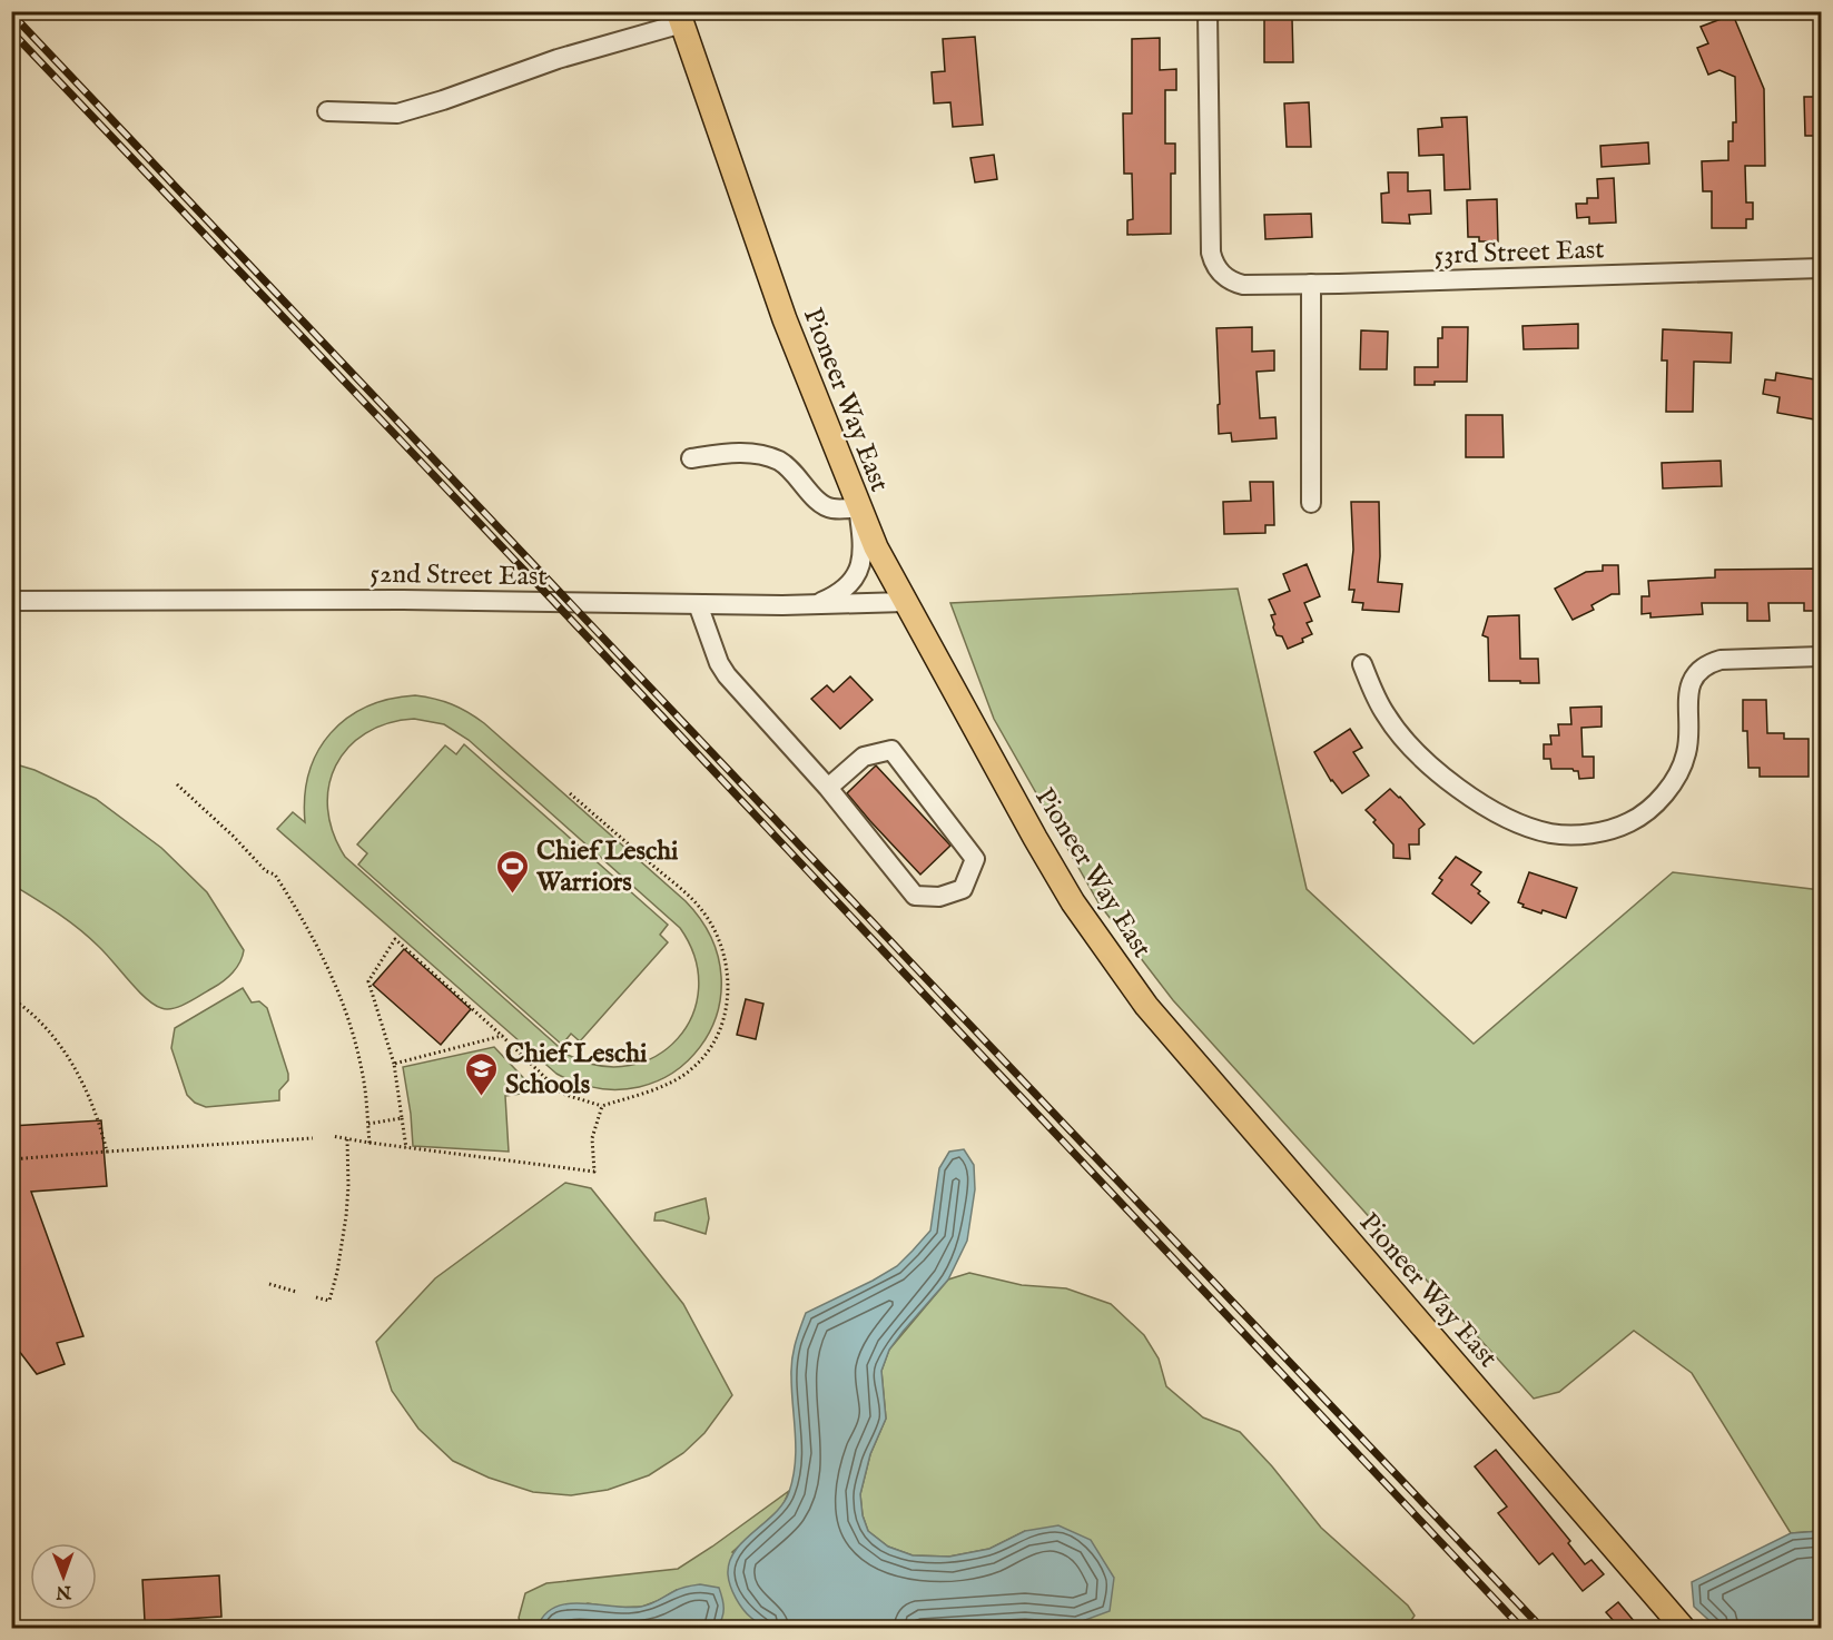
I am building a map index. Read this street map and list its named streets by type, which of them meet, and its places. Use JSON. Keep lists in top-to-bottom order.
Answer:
{
  "streets": {
    "main road": ["Pioneer Way East"],
    "street": ["53rd Street East", "52nd Street East"]
  },
  "crossings": [
    ["Pioneer Way East", "52nd Street East"]
  ],
  "places": {
    "sports": ["Chief Leschi Warriors"],
    "school or university": ["Chief Leschi Schools"]
  },
  "north": "bottom"
}
